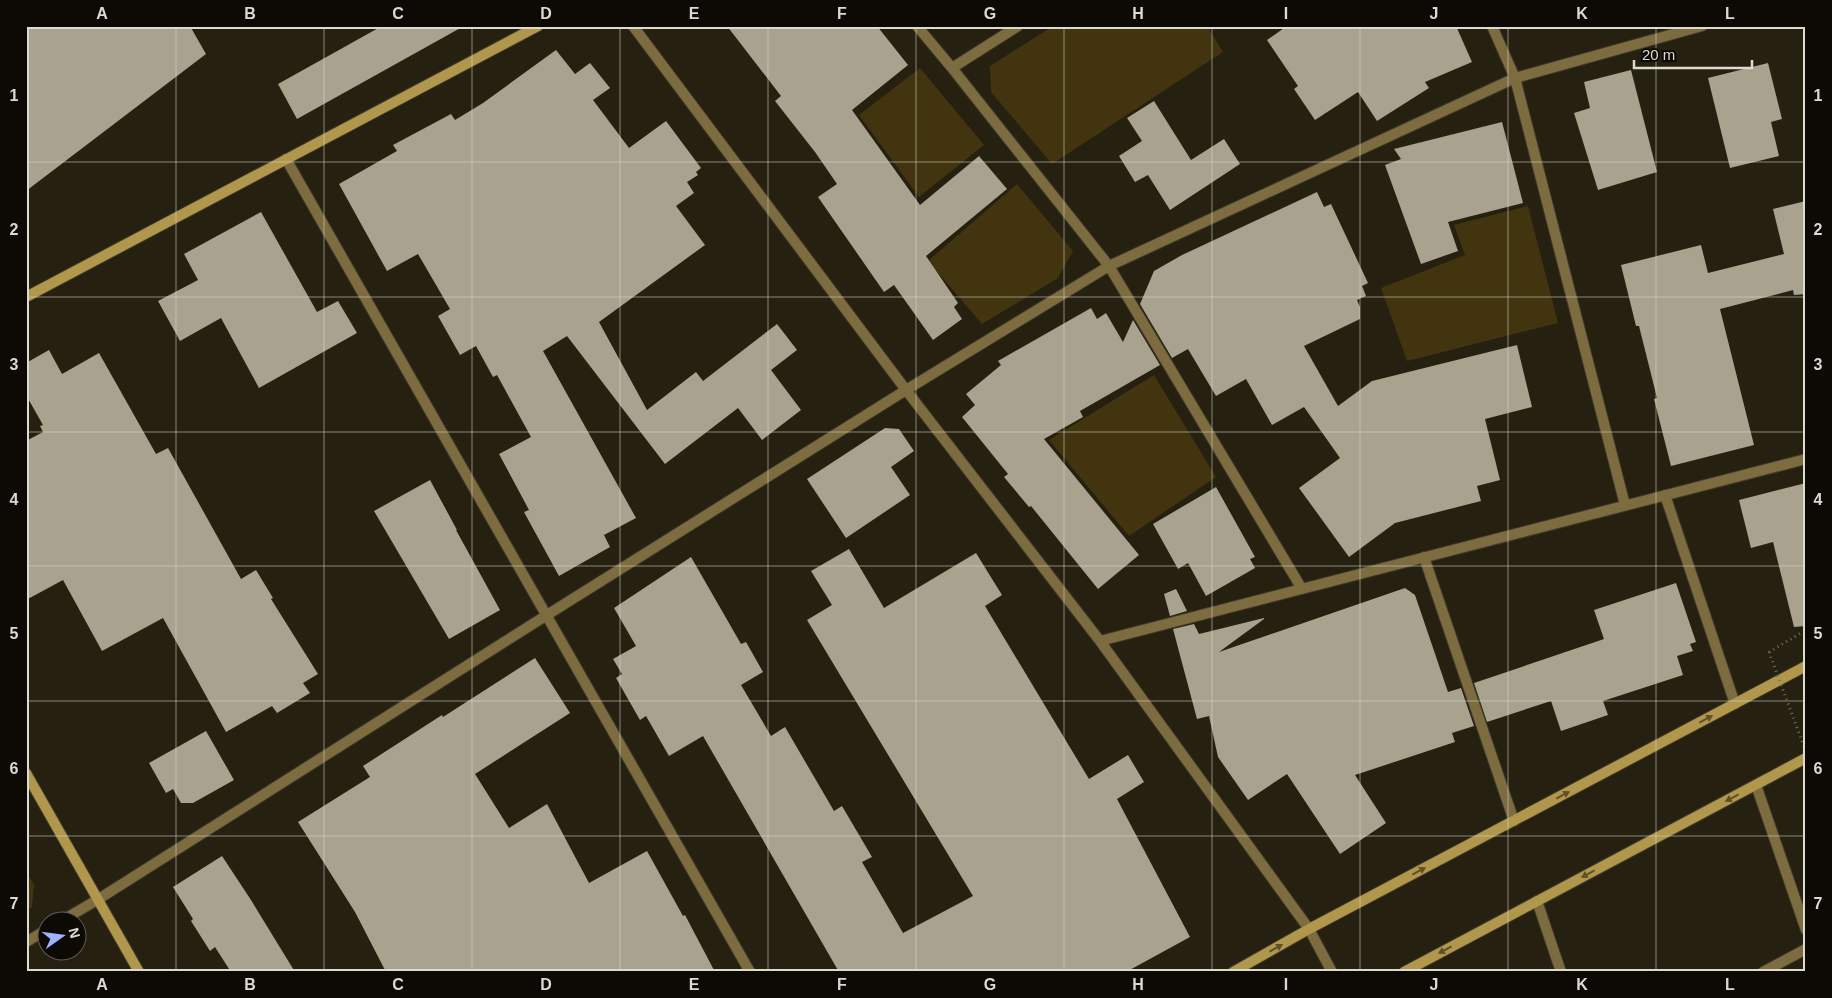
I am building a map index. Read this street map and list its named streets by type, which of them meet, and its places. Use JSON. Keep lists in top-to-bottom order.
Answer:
{
  "scale_bar": "20 m",
  "north": "right",
  "grid": {
    "columns": [
      "A",
      "B",
      "C",
      "D",
      "E",
      "F",
      "G",
      "H",
      "I",
      "J",
      "K",
      "L"
    ],
    "rows": [
      "1",
      "2",
      "3",
      "4",
      "5",
      "6",
      "7"
    ]
  }
}
